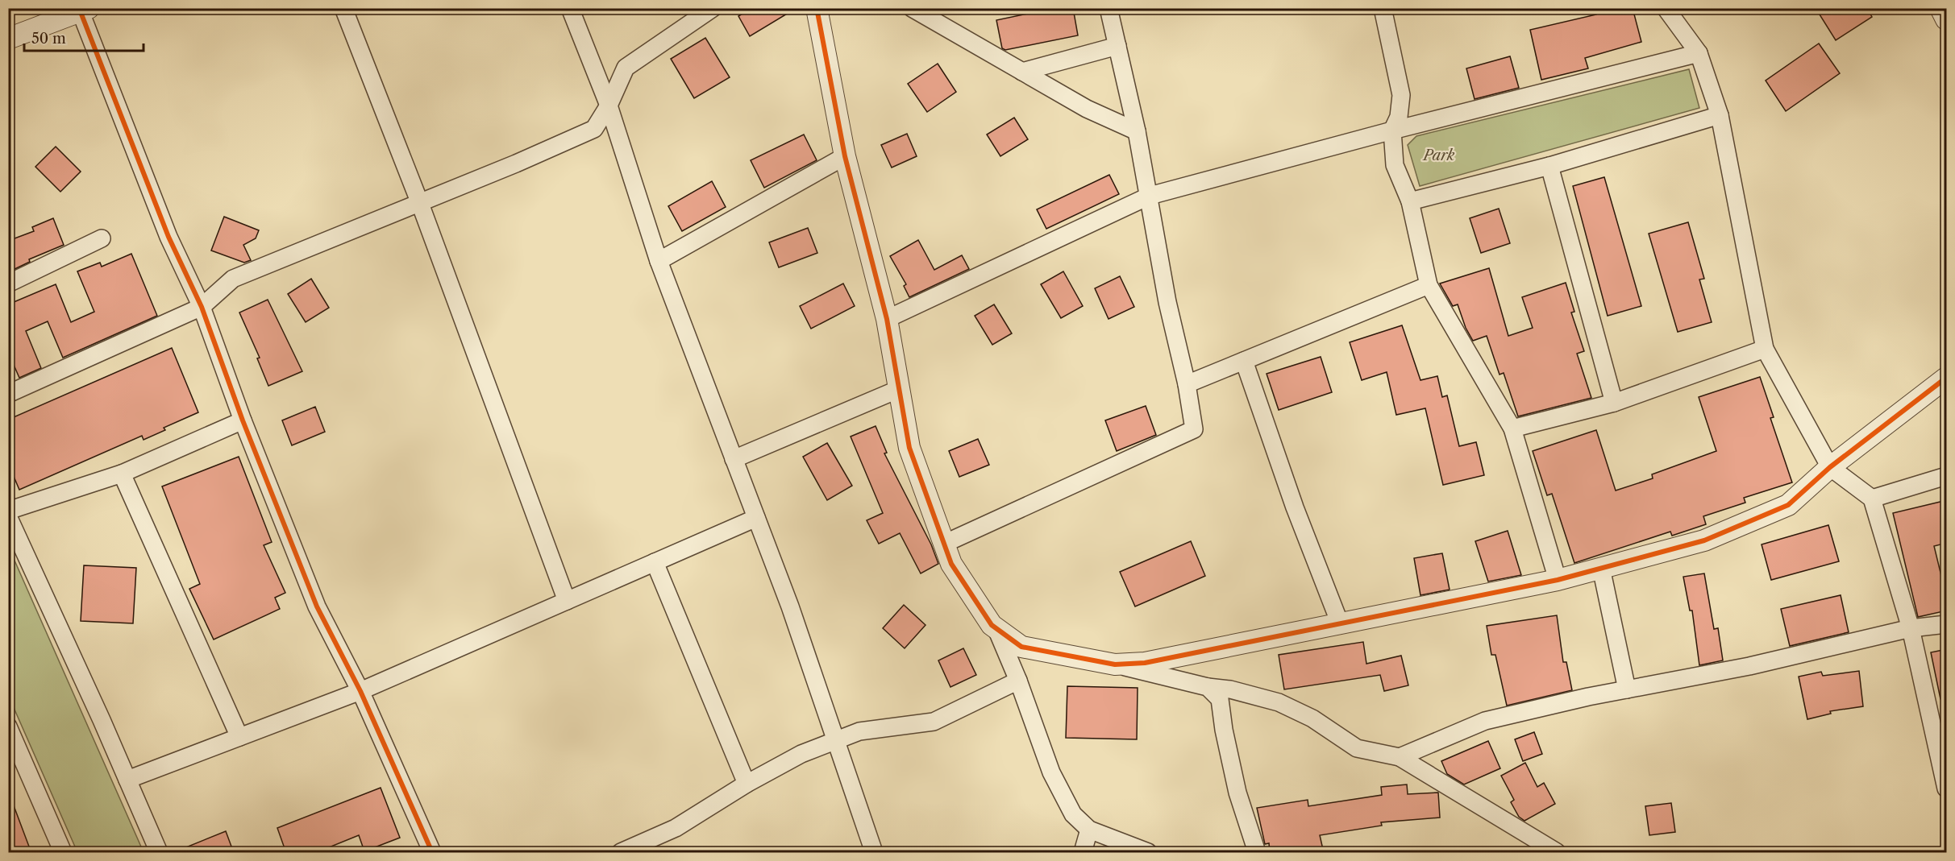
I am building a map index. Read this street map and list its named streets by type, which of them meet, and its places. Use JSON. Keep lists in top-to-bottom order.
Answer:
{
  "parks": ["Park"],
  "scale_bar": "50 m"
}
